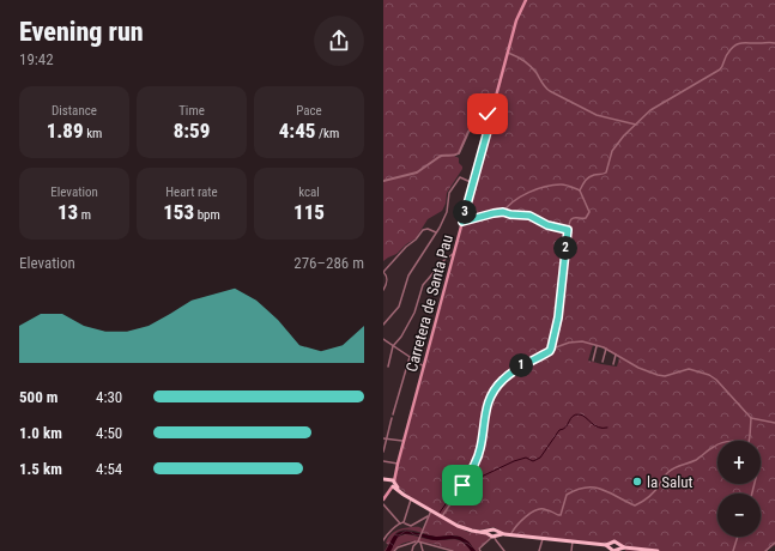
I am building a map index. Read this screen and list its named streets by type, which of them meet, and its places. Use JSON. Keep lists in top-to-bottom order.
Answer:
{
  "streets": {
    "main road": ["Carretera de Santa Pau"]
  },
  "places": ["la Salut"],
  "page": {
    "heading": ["Evening run", "19:42"],
    "stats": [
      ["Distance", "1.89 km"],
      ["Time", "8:59"],
      ["Pace", "4:45 /km"],
      ["Elevation", "13 m"],
      ["Heart rate", "153 bpm"],
      ["kcal", "115"]
    ],
    "pins": ["3", "2", "1"],
    "chart": ["Elevation", "276–286 m"],
    "list": [
      {
        "name": "500 m",
        "note": "4:30"
      },
      {
        "name": "1.0 km",
        "note": "4:50"
      },
      {
        "name": "1.5 km",
        "note": "4:54"
      }
    ],
    "map_buttons": ["+", "−"]
  }
}
